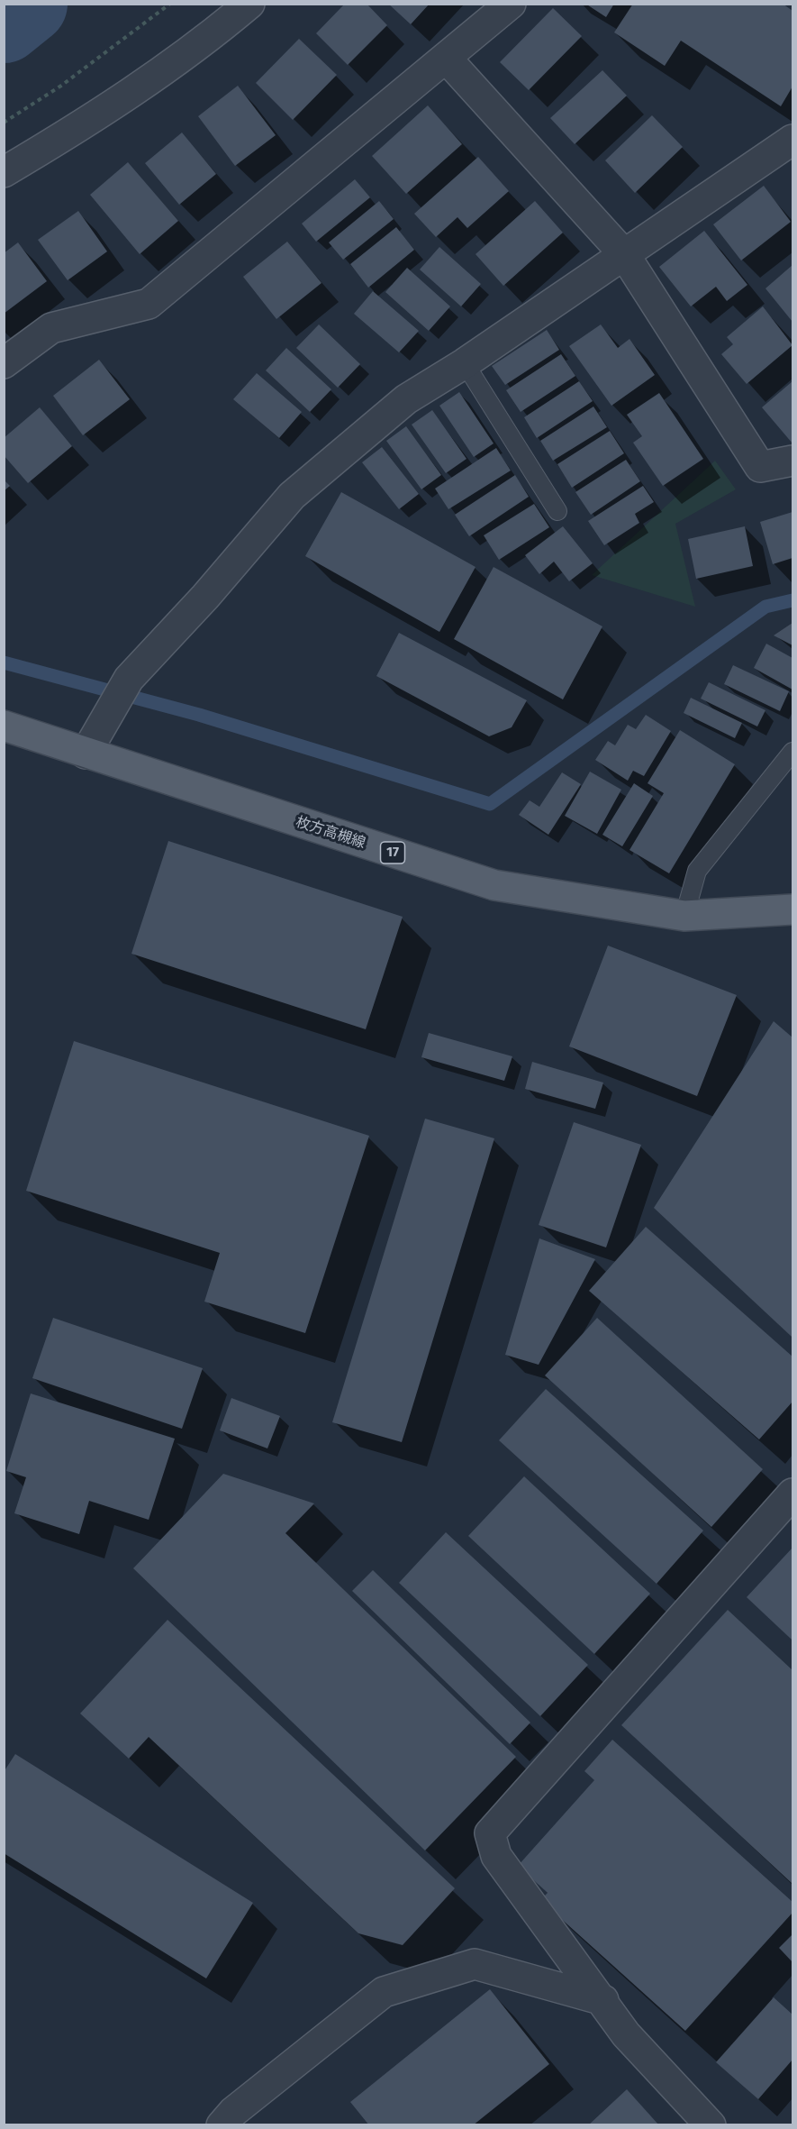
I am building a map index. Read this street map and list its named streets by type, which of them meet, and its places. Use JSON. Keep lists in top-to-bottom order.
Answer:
{
  "streets": {
    "main road": ["枚方高槻線", "17"]
  }
}
